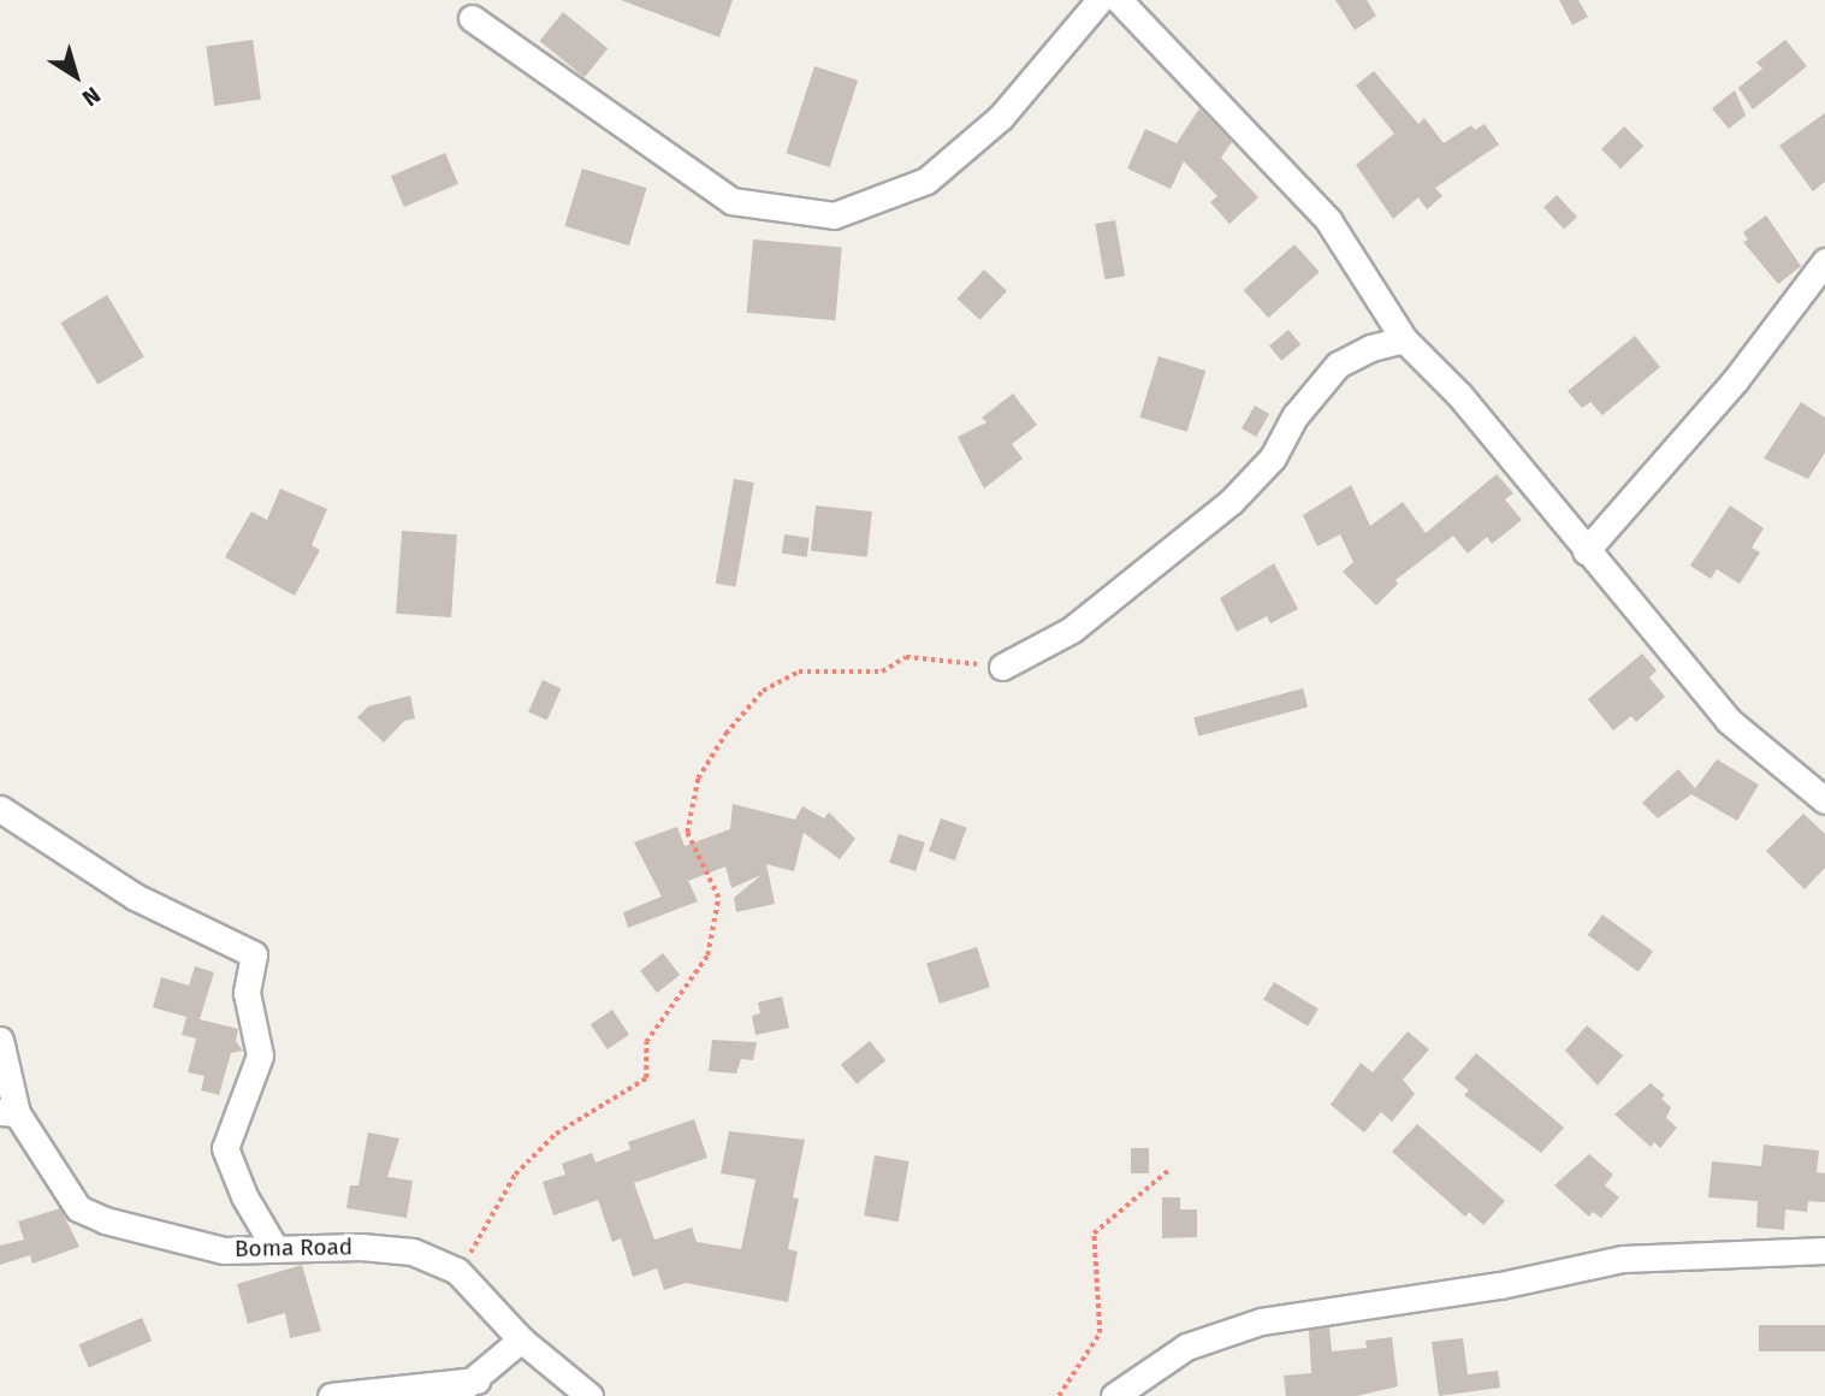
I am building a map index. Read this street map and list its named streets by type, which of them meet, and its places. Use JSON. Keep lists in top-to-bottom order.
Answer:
{
  "streets": {
    "street": ["Boma Road"]
  },
  "north": "bottom right"
}
